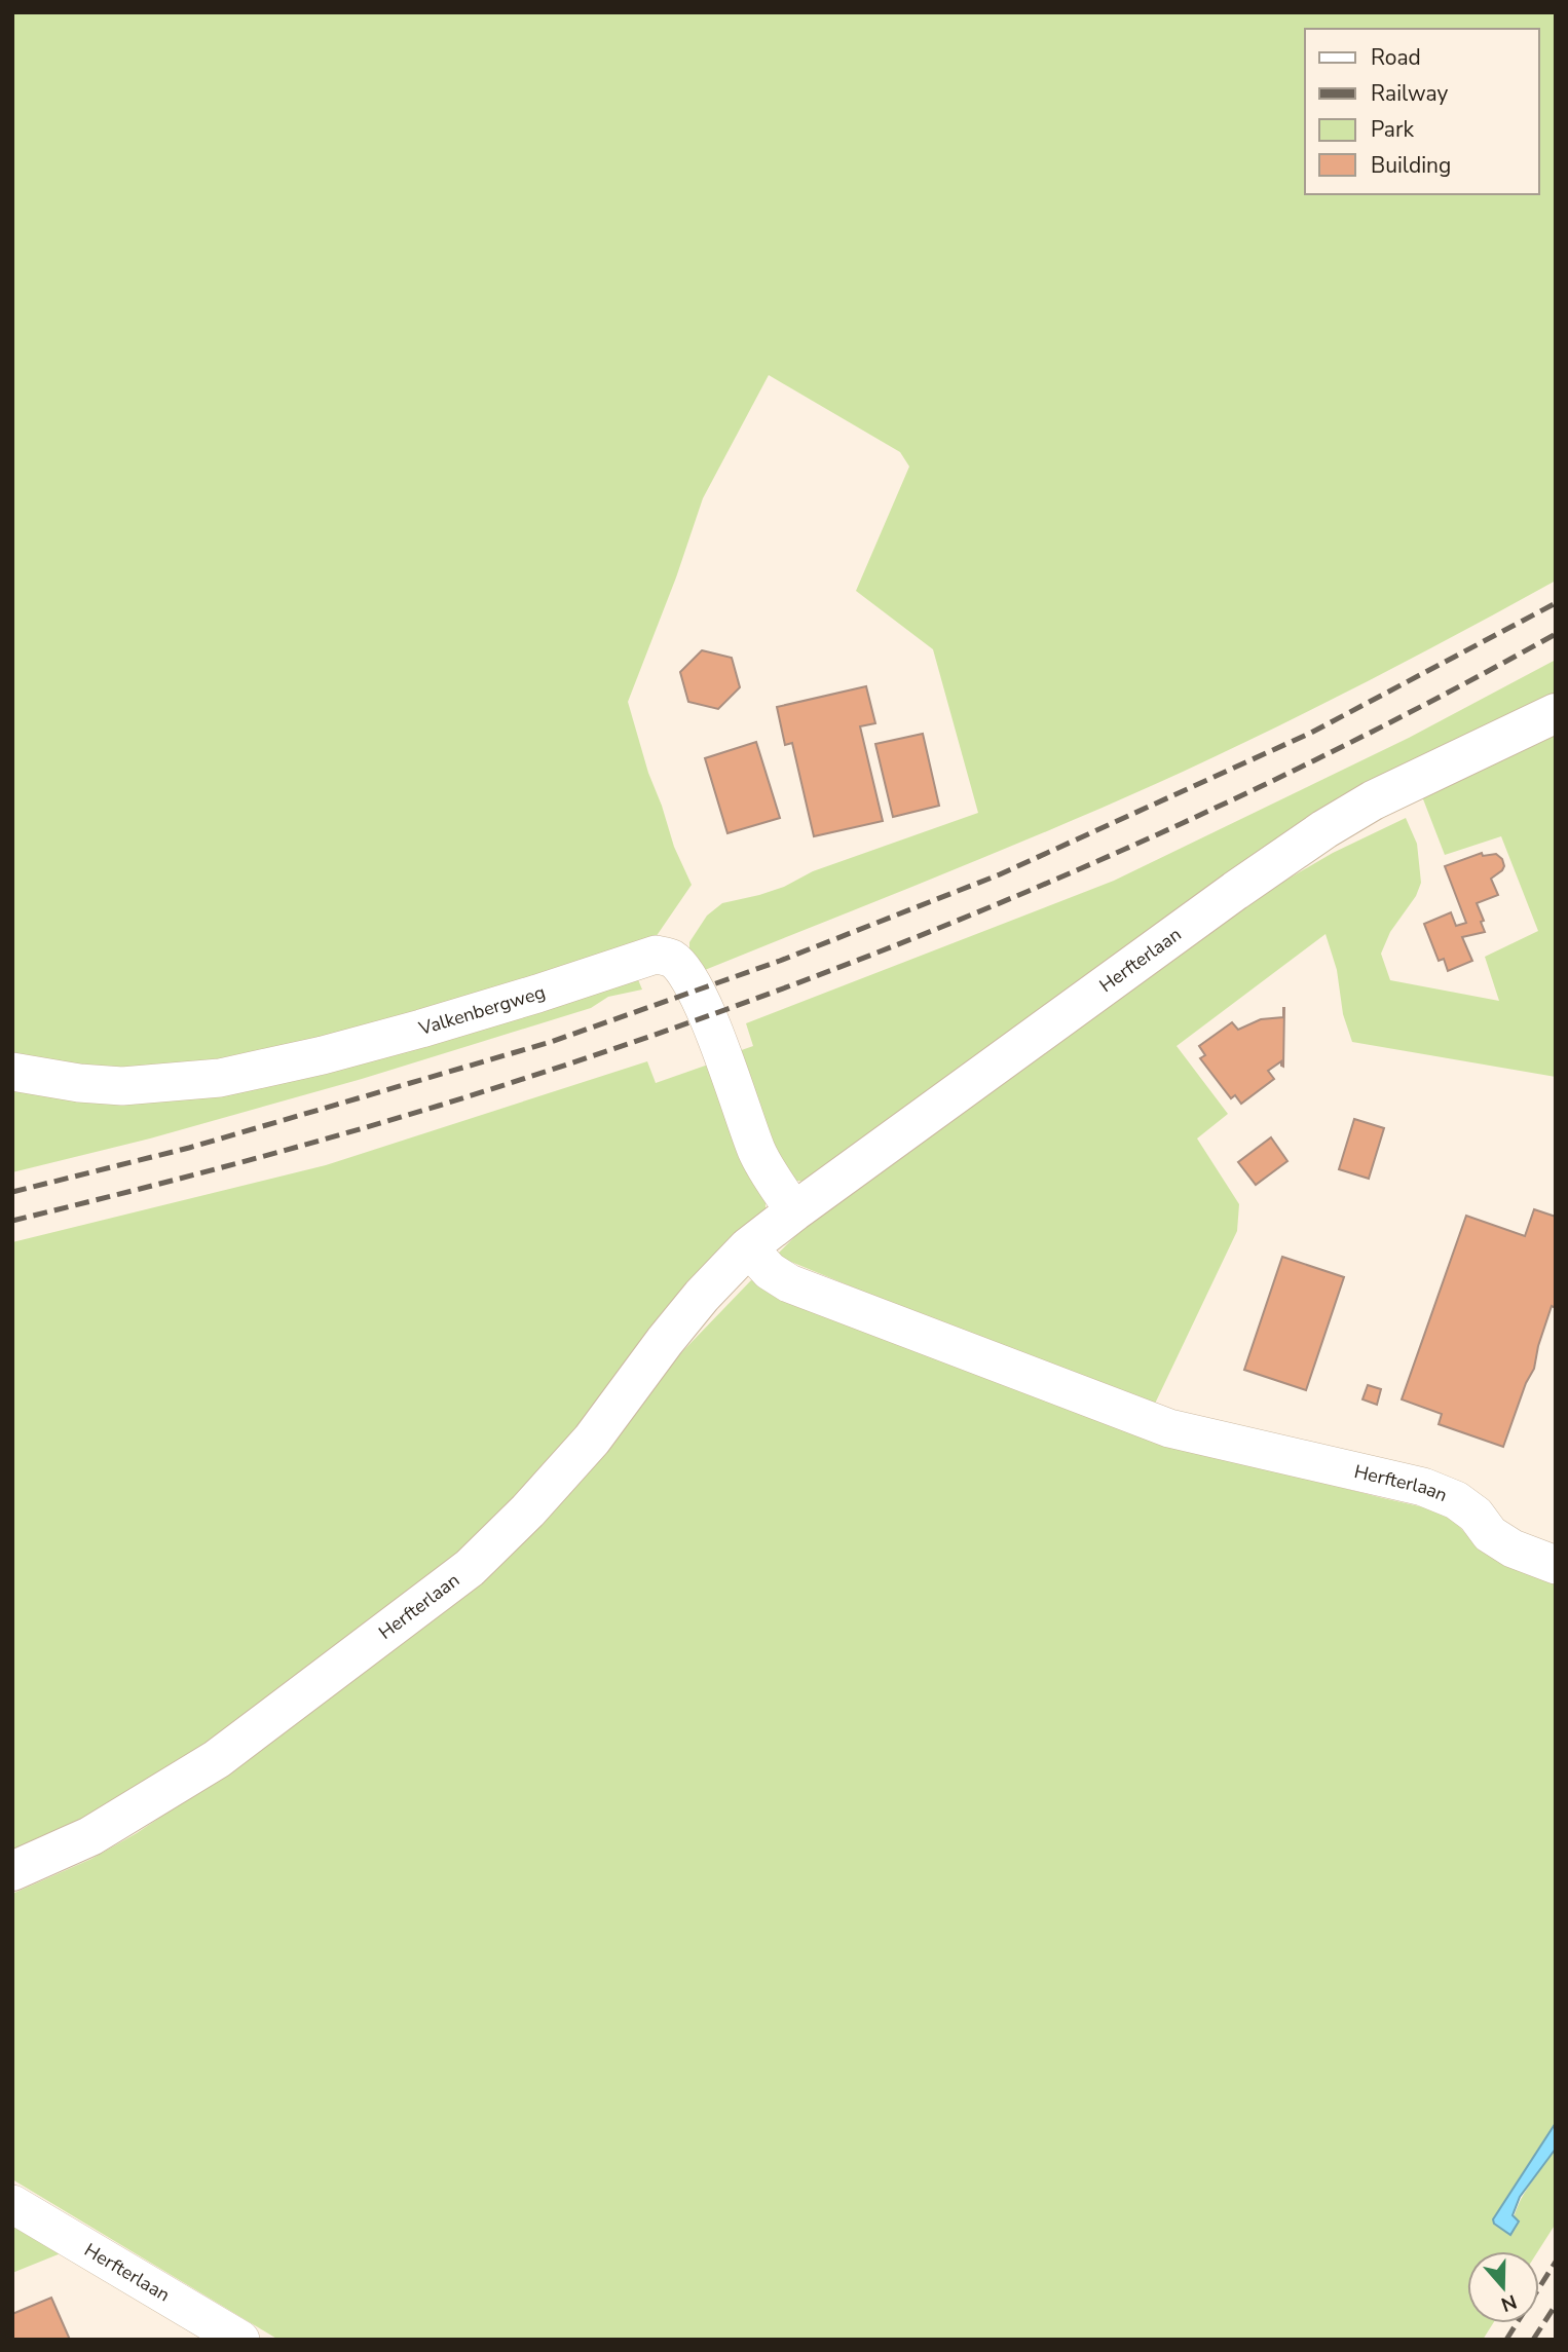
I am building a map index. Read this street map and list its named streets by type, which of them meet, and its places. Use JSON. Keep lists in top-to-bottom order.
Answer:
{
  "streets": {
    "street": ["Herfterlaan", "Valkenbergweg"]
  },
  "crossings": [
    ["Herfterlaan", "Valkenbergweg"]
  ],
  "legend": [
    "Road",
    "Railway",
    "Park",
    "Building"
  ],
  "north": "bottom"
}
